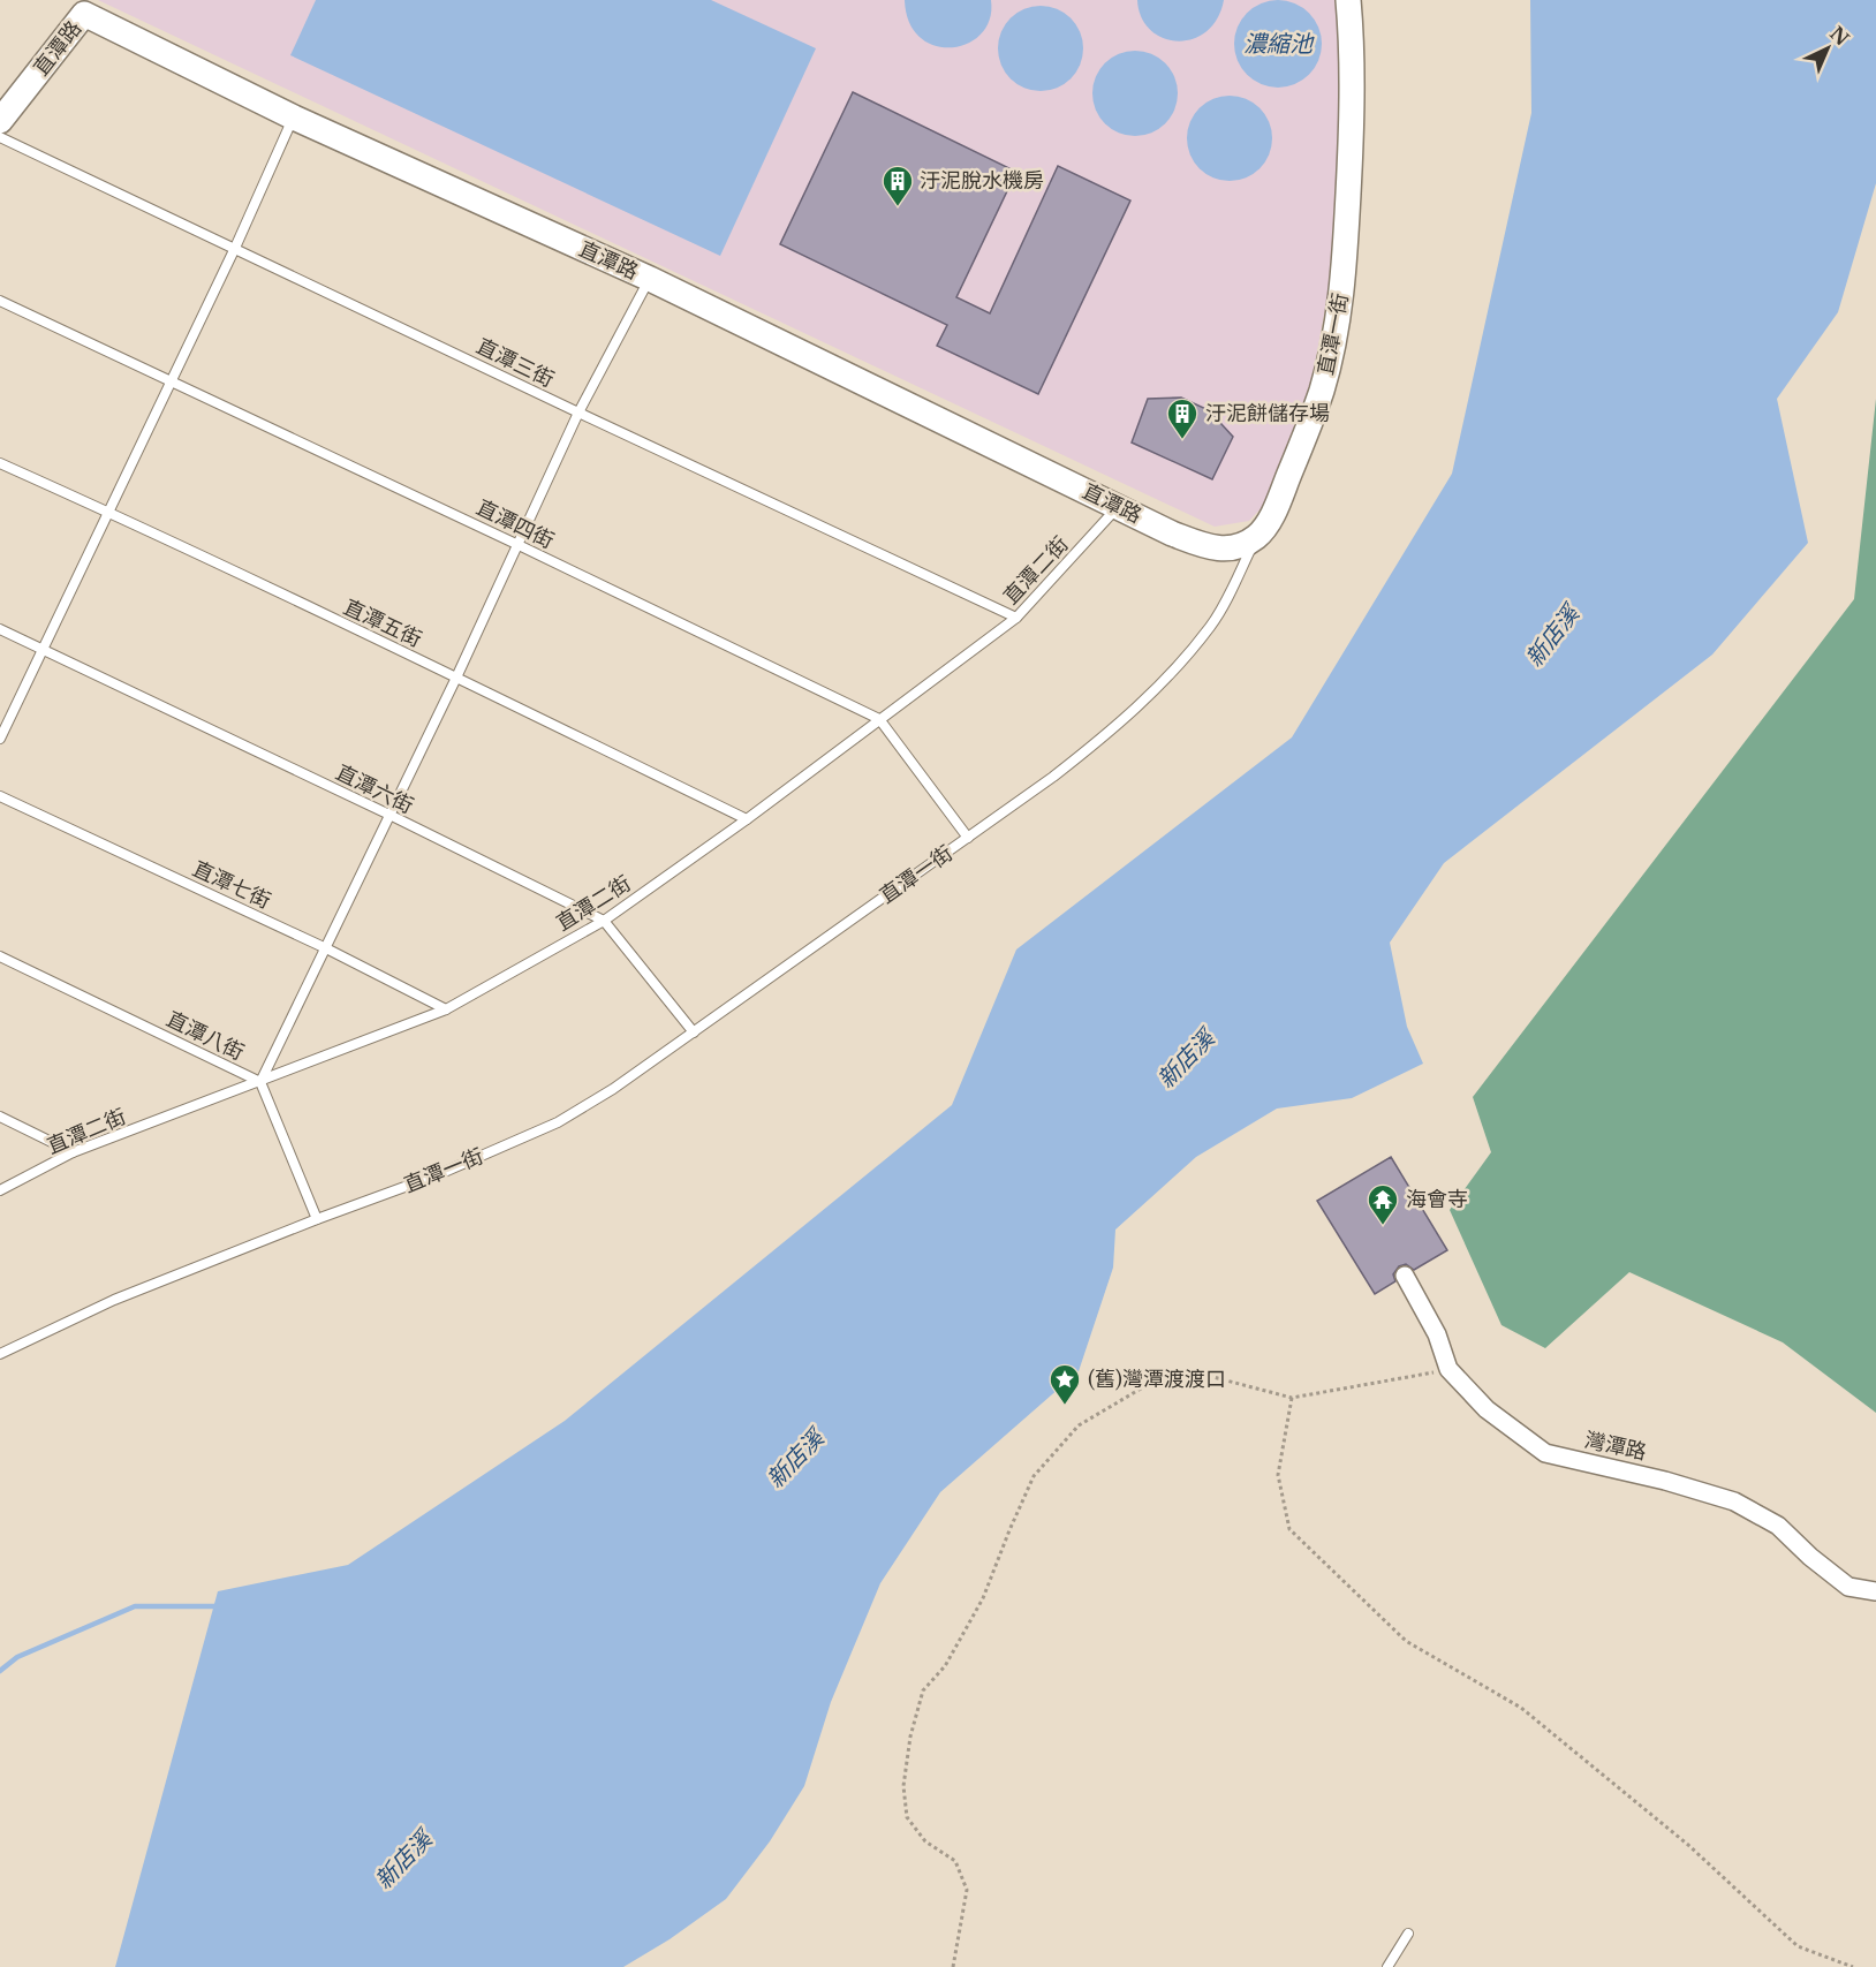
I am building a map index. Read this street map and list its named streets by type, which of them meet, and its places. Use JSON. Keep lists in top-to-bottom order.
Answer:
{
  "streets": {
    "street": ["直潭路", "直潭一街", "灣潭路"],
    "lane": [
      "直潭三街",
      "直潭四街",
      "直潭二街",
      "直潭五街",
      "直潭六街",
      "直潭七街",
      "直潭八街"
    ]
  },
  "crossings": [
    ["直潭路", "直潭一街"],
    ["直潭路", "直潭二街"],
    ["直潭一街", "直潭四街"],
    ["直潭一街", "直潭六街"],
    ["直潭一街", "直潭八街"],
    ["直潭三街", "直潭二街"],
    ["直潭四街", "直潭二街"],
    ["直潭二街", "直潭五街"],
    ["直潭二街", "直潭六街"],
    ["直潭二街", "直潭七街"],
    ["直潭二街", "直潭八街"]
  ],
  "water": ["濃縮池", "新店溪"],
  "places": {
    "building": ["汙泥脫水機房", "汙泥餅儲存場"],
    "temple": ["海會寺"],
    "place": ["(舊)灣潭渡渡口"]
  },
  "north": "top right"
}
